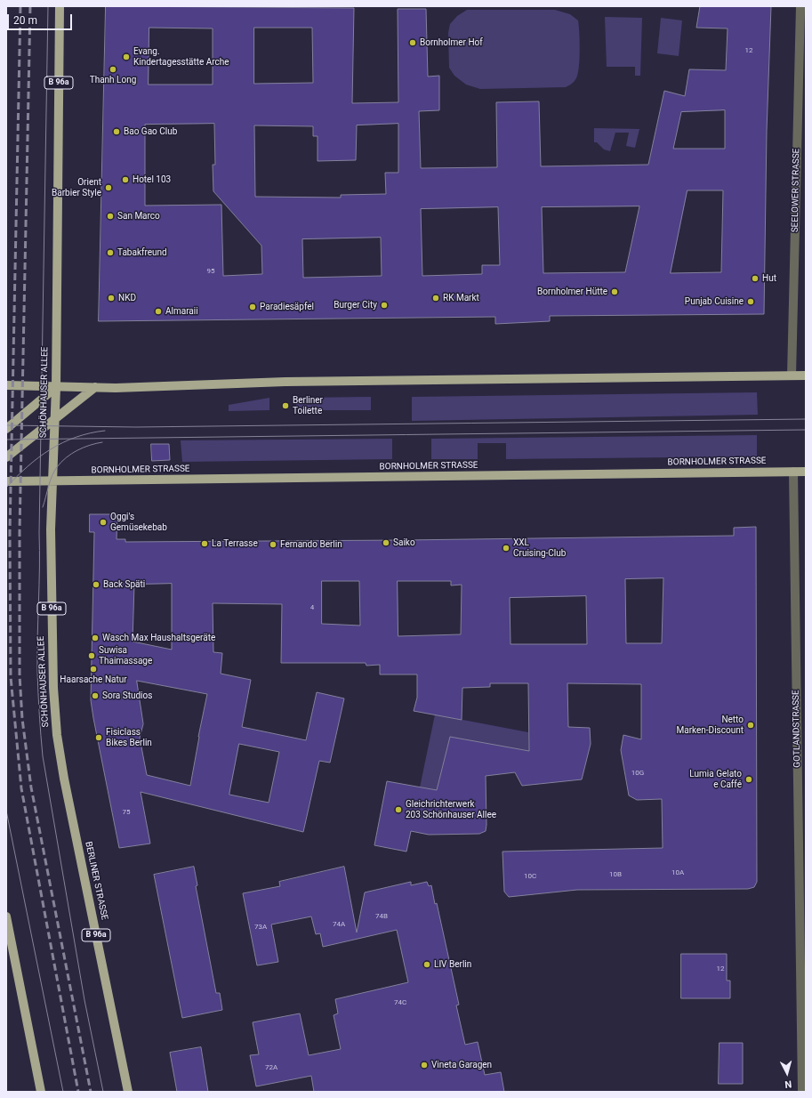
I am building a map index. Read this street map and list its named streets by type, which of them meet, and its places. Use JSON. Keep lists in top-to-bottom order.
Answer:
{
  "streets": {
    "main road": [
      "B 96a",
      "SCHÖNHAUSER ALLEE",
      "BORNHOLMER STRASSE",
      "BERLINER STRASSE"
    ],
    "street": ["SEELOWER STRASSE", "GOTLANDSTRASSE"]
  },
  "crossings": [
    ["SCHÖNHAUSER ALLEE", "BORNHOLMER STRASSE"],
    ["SCHÖNHAUSER ALLEE", "BERLINER STRASSE"],
    ["BORNHOLMER STRASSE", "GOTLANDSTRASSE"]
  ],
  "places": [
    "Bornholmer Hof",
    "Evang. Kindertagesstätte Arche",
    "Thanh Long",
    "Bao Gao Club",
    "Hotel 103",
    "Orient Barbier Style",
    "San Marco",
    "Tabakfreund",
    "Hut",
    "Bornholmer Hütte",
    "NKD",
    "RK Markt",
    "Punjab Cuisine",
    "Burger City",
    "Paradiesäpfel",
    "Almaraii",
    "Berliner Toilette",
    "Oggi's Gemüsekebab",
    "Saiko",
    "La Terrasse",
    "Fernando Berlin",
    "XXL Cruising-Club",
    "Back Späti",
    "Wasch Max Haushaltsgeräte",
    "Suwisa Thaimassage",
    "Haarsache Natur",
    "Sora Studios",
    "Netto Marken-Discount",
    "Fisiclass Bikes Berlin",
    "Lumia Gelato e Caffé",
    "Gleichrichterwerk 203 Schönhauser Allee",
    "LIV Berlin",
    "Vineta Garagen"
  ],
  "house_numbers": [
    "12",
    "95",
    "4",
    "10G",
    "75",
    "10A",
    "10B",
    "10C",
    "74B",
    "74A",
    "73A",
    "12",
    "74C",
    "72A"
  ],
  "scale_bar": "20 m",
  "north": "bottom"
}
